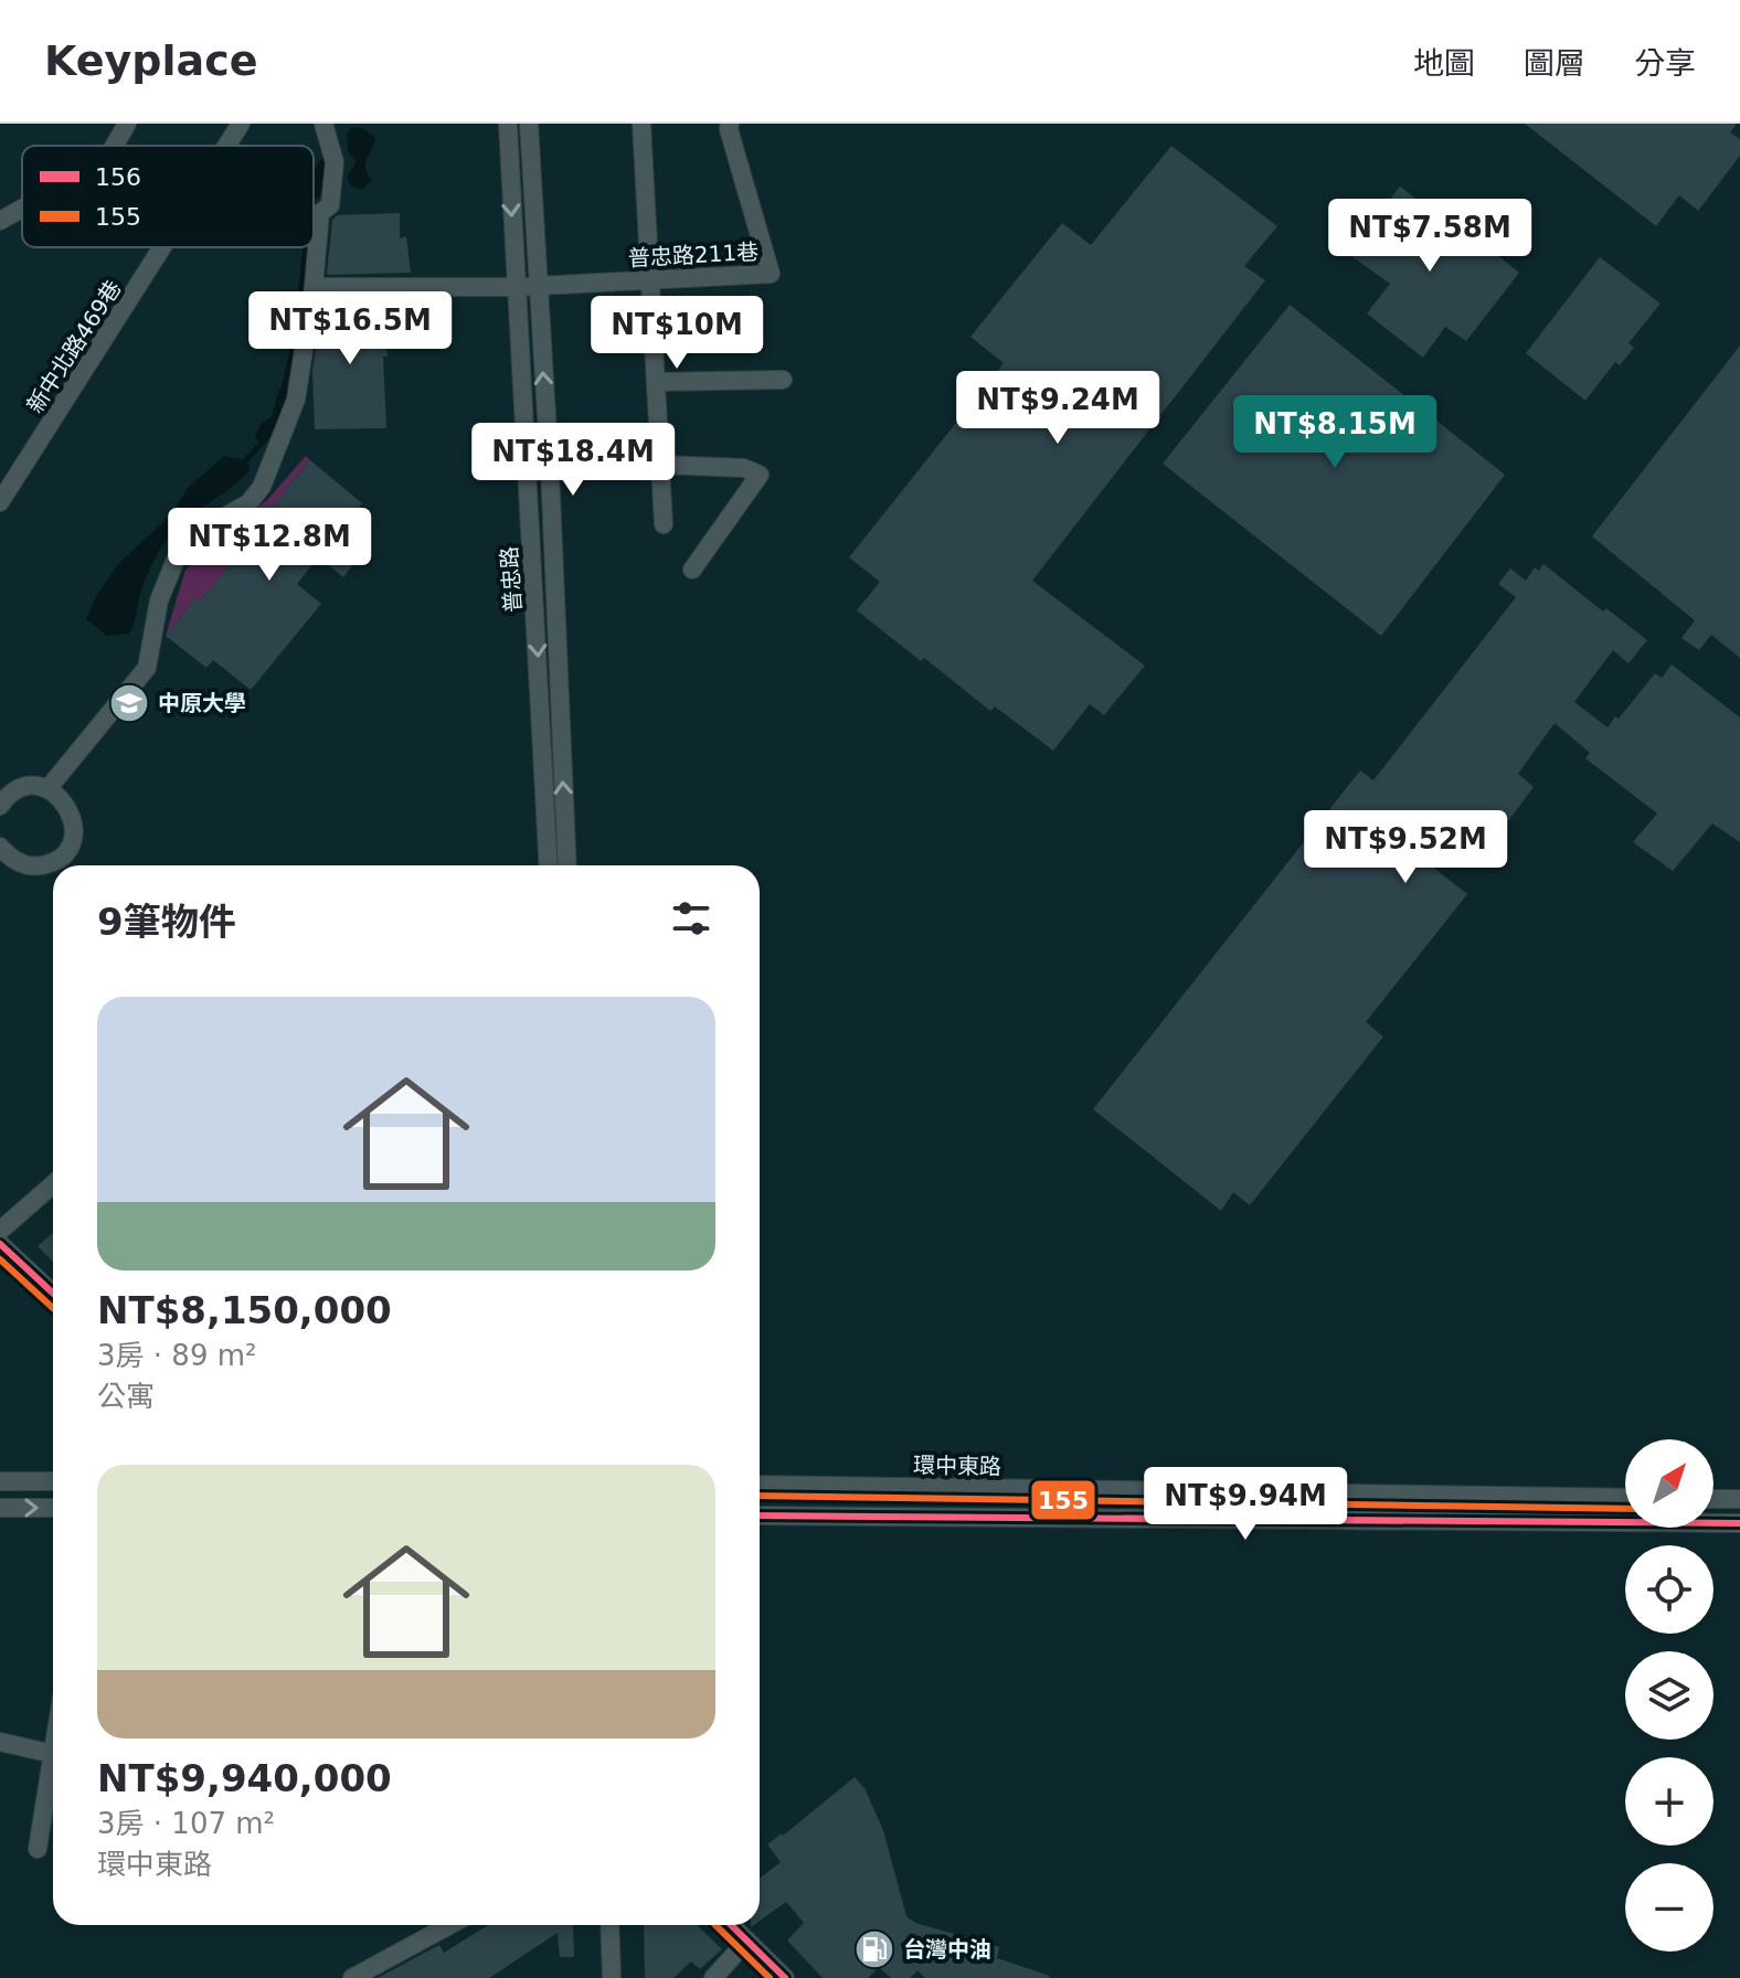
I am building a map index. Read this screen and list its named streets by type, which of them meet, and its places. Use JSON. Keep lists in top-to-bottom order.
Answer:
{
  "streets": {
    "street": [
      "普忠路211巷",
      "新中北路469巷",
      "普忠路",
      "環中東路"
    ]
  },
  "crossings": [
    ["普忠路211巷", "普忠路"]
  ],
  "places": {
    "school or university": ["中原大學"],
    "fuel station": ["台灣中油"]
  },
  "lines": ["transit line 156", "transit line 155"],
  "legend": ["156", "155"],
  "north": "top right",
  "page": {
    "header": "Keyplace",
    "nav": ["地圖", "圖層", "分享"],
    "price": [
      "NT$7.58M",
      "NT$16.5M",
      "NT$10M",
      "NT$9.24M",
      "NT$8.15M",
      "NT$18.4M",
      "NT$12.8M",
      "NT$9.52M",
      "NT$9.94M"
    ],
    "heading": "9筆物件",
    "list": [
      {
        "name": "NT$8,150,000",
        "note": "3房 · 89 m² · 公寓"
      },
      {
        "name": "NT$9,940,000",
        "note": "3房 · 107 m² · 環中東路"
      }
    ],
    "map_buttons": ["+", "−"]
  }
}
